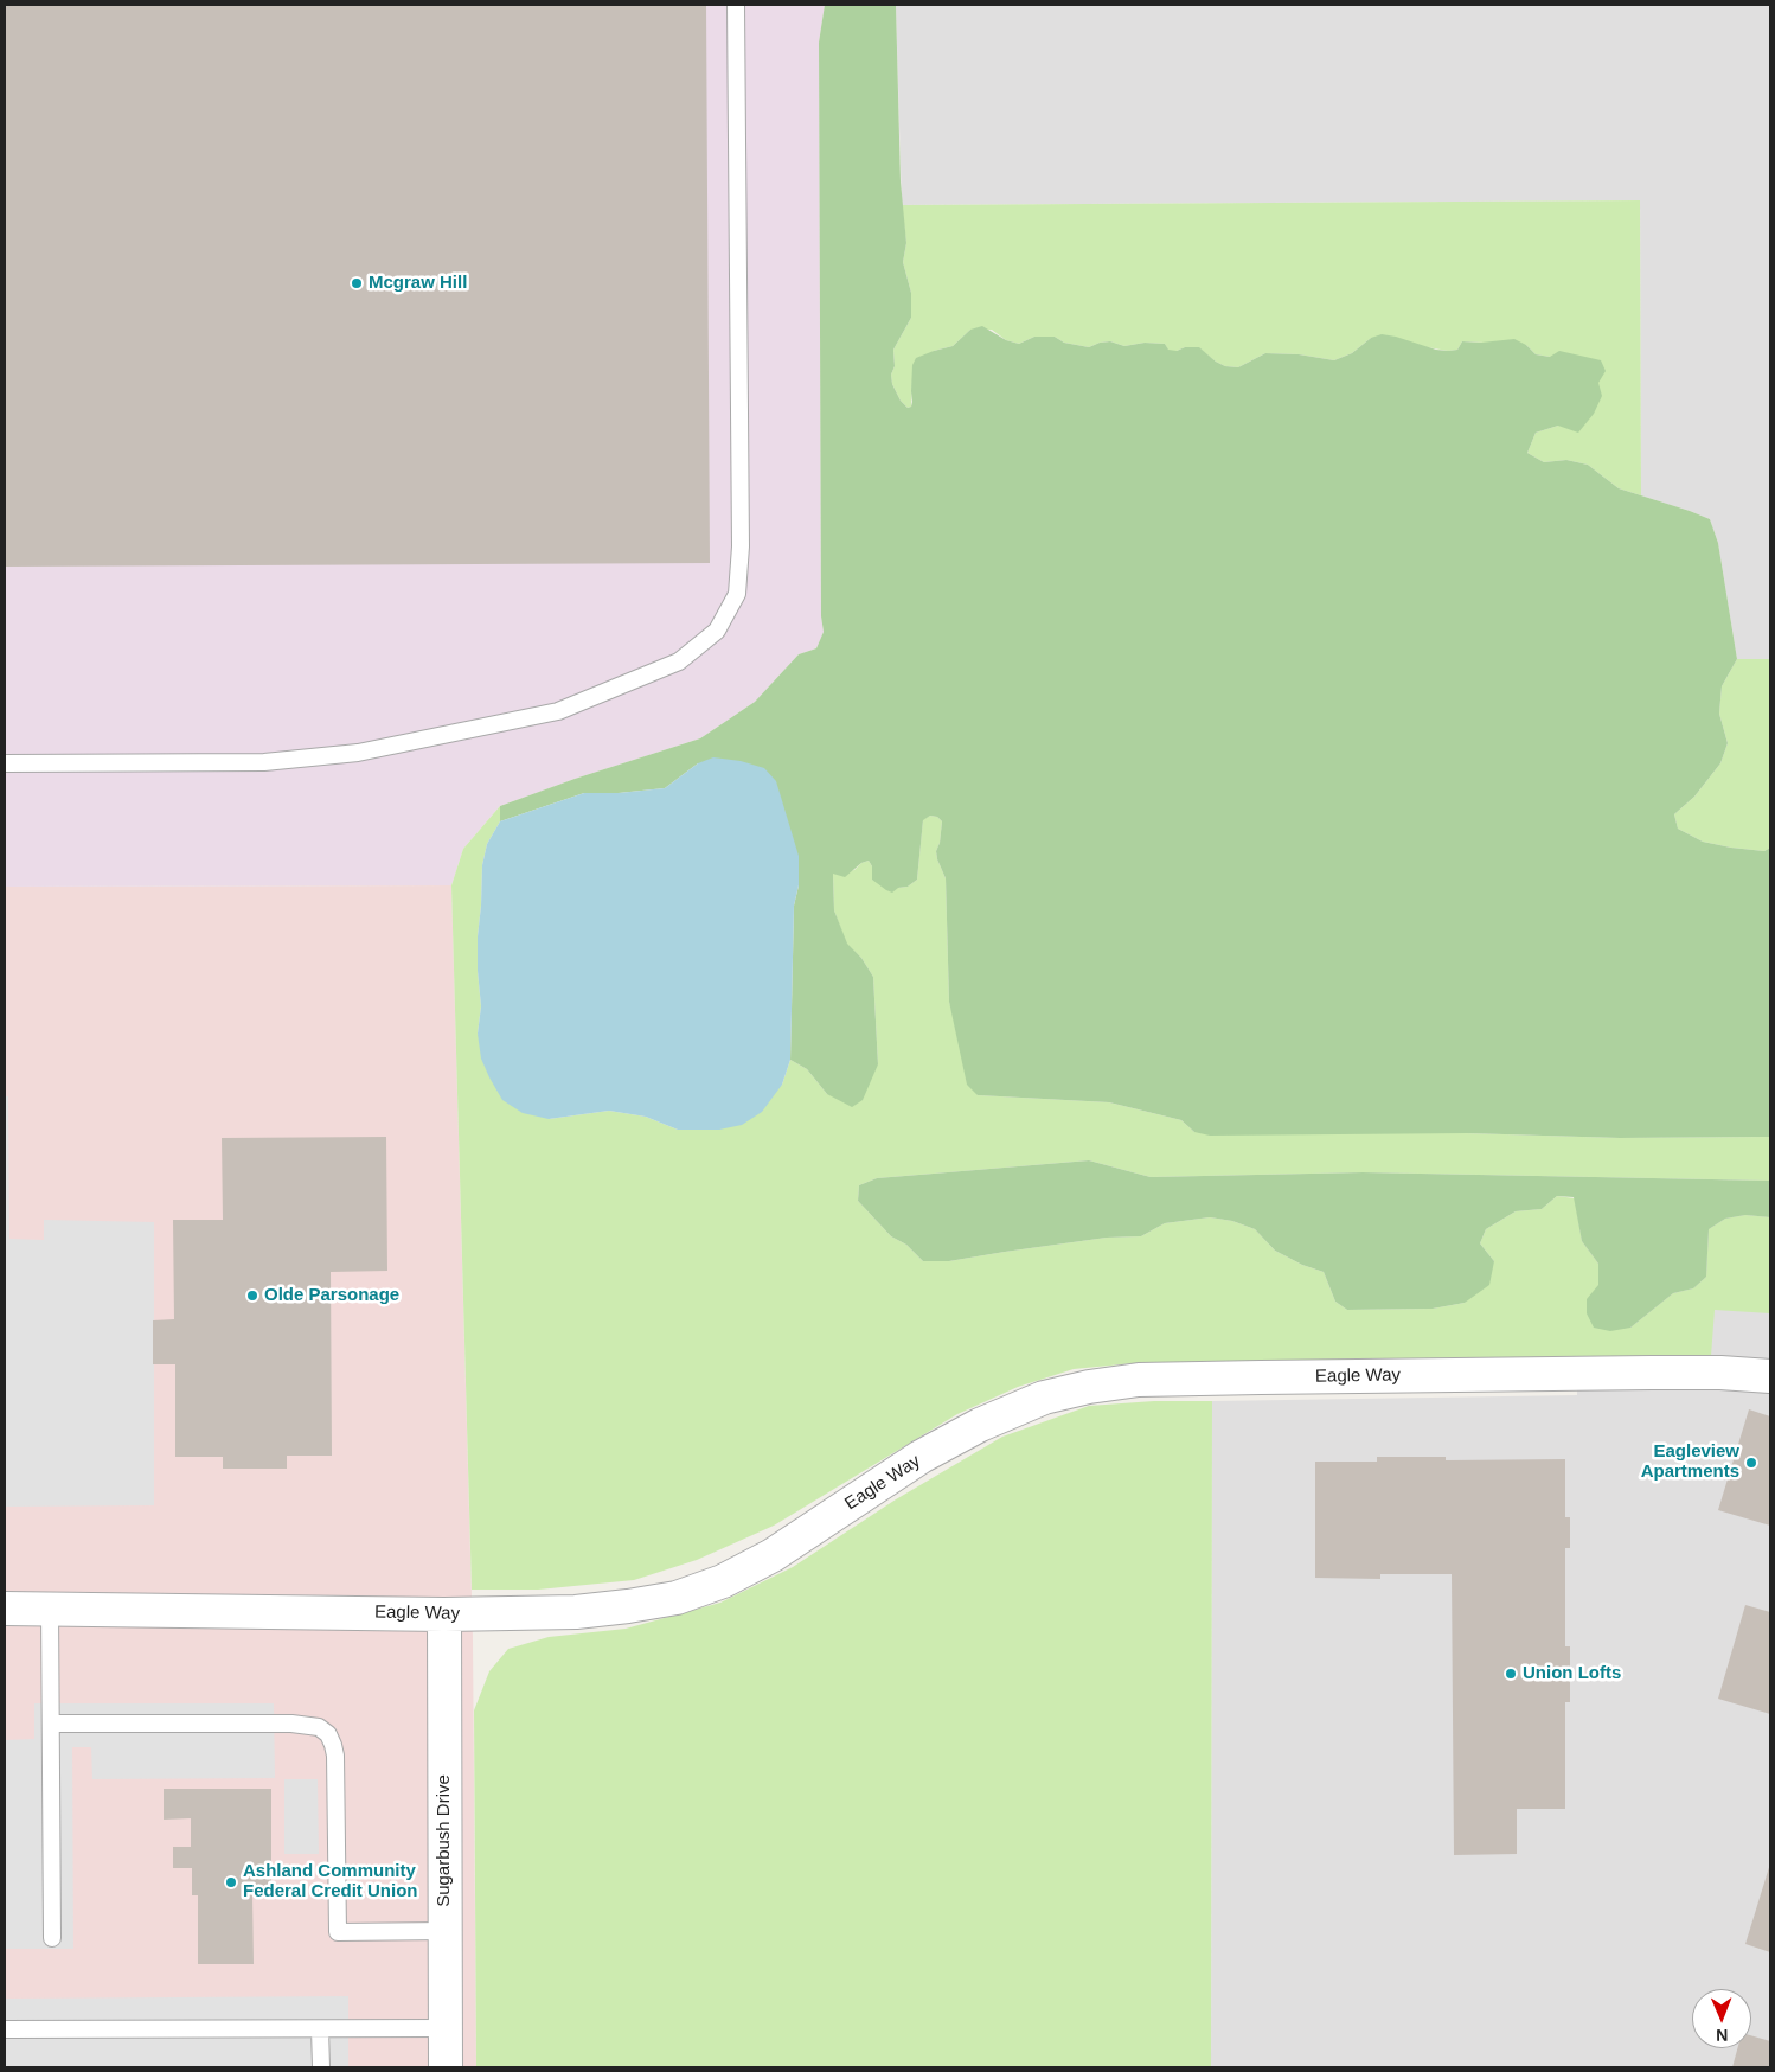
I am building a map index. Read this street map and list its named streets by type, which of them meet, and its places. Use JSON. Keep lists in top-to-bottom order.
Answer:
{
  "streets": {
    "street": ["Eagle Way", "Sugarbush Drive"]
  },
  "crossings": [
    ["Eagle Way", "Sugarbush Drive"]
  ],
  "places": [
    "Mcgraw Hill",
    "Olde Parsonage",
    "Eagleview Apartments",
    "Union Lofts",
    "Ashland Community Federal Credit Union"
  ],
  "north": "bottom"
}
